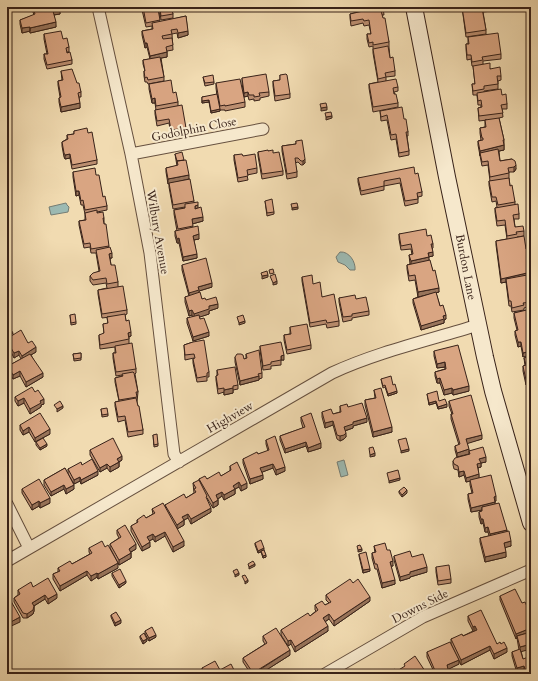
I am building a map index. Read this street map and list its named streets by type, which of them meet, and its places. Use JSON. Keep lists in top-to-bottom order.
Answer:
{
  "streets": {
    "street": [
      "Godolphin Close",
      "Wilbury Avenue",
      "Burdon Lane",
      "Highview",
      "Downs Side"
    ]
  },
  "crossings": [
    ["Godolphin Close", "Wilbury Avenue"],
    ["Wilbury Avenue", "Highview"],
    ["Burdon Lane", "Highview"]
  ]
}
